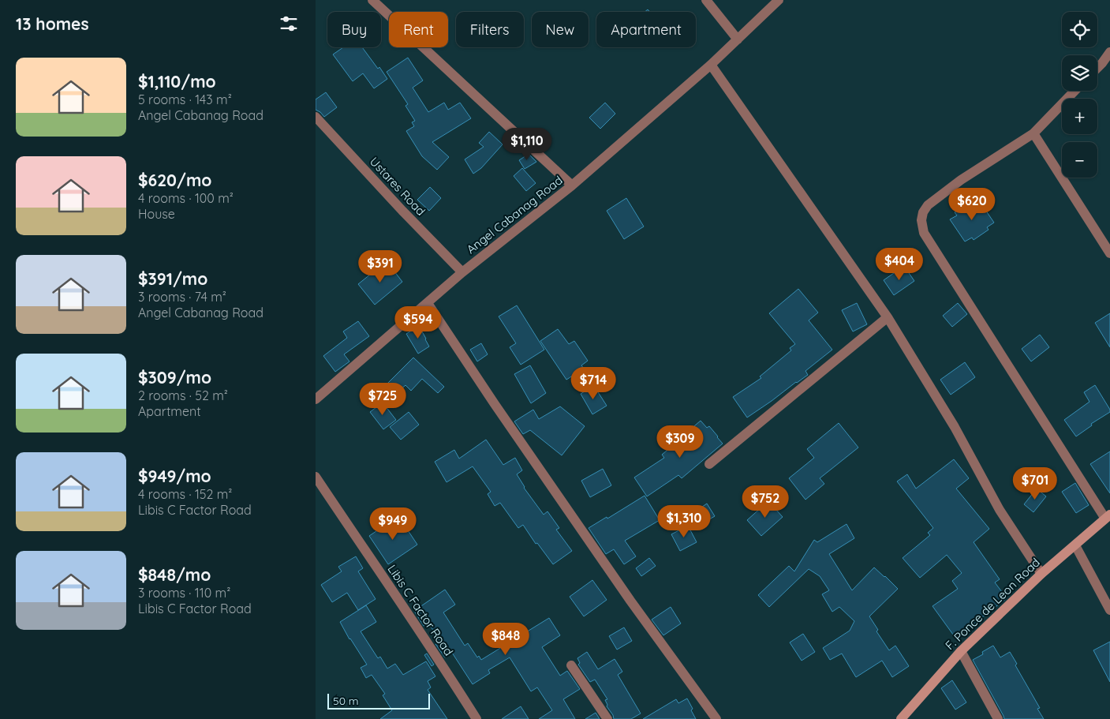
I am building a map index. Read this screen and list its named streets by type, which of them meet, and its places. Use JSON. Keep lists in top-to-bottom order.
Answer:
{
  "streets": {
    "street": [
      "Ustares Road",
      "Angel Cabanag Road",
      "F. Ponce de Leon Road",
      "Libis C Factor Road"
    ]
  },
  "crossings": [
    ["Ustares Road", "Angel Cabanag Road"]
  ],
  "scale_bar": "50 m",
  "page": {
    "heading": "13 homes",
    "map_buttons": ["+", "−"],
    "chip": [
      "Buy",
      "Rent",
      "Filters",
      "New",
      "Apartment"
    ],
    "list": [
      {
        "name": "$1,110/mo",
        "note": "5 rooms · 143 m² · Angel Cabanag Road"
      },
      {
        "name": "$620/mo",
        "note": "4 rooms · 100 m² · House"
      },
      {
        "name": "$391/mo",
        "note": "3 rooms · 74 m² · Angel Cabanag Road"
      },
      {
        "name": "$309/mo",
        "note": "2 rooms · 52 m² · Apartment"
      },
      {
        "name": "$949/mo",
        "note": "4 rooms · 152 m² · Libis C Factor Road"
      },
      {
        "name": "$848/mo",
        "note": "3 rooms · 110 m² · Libis C Factor Road"
      }
    ],
    "price": [
      "$1,110",
      "$620",
      "$404",
      "$391",
      "$594",
      "$714",
      "$725",
      "$309",
      "$701",
      "$752",
      "$1,310",
      "$949",
      "$848"
    ],
    "scale": "50 m"
  }
}
